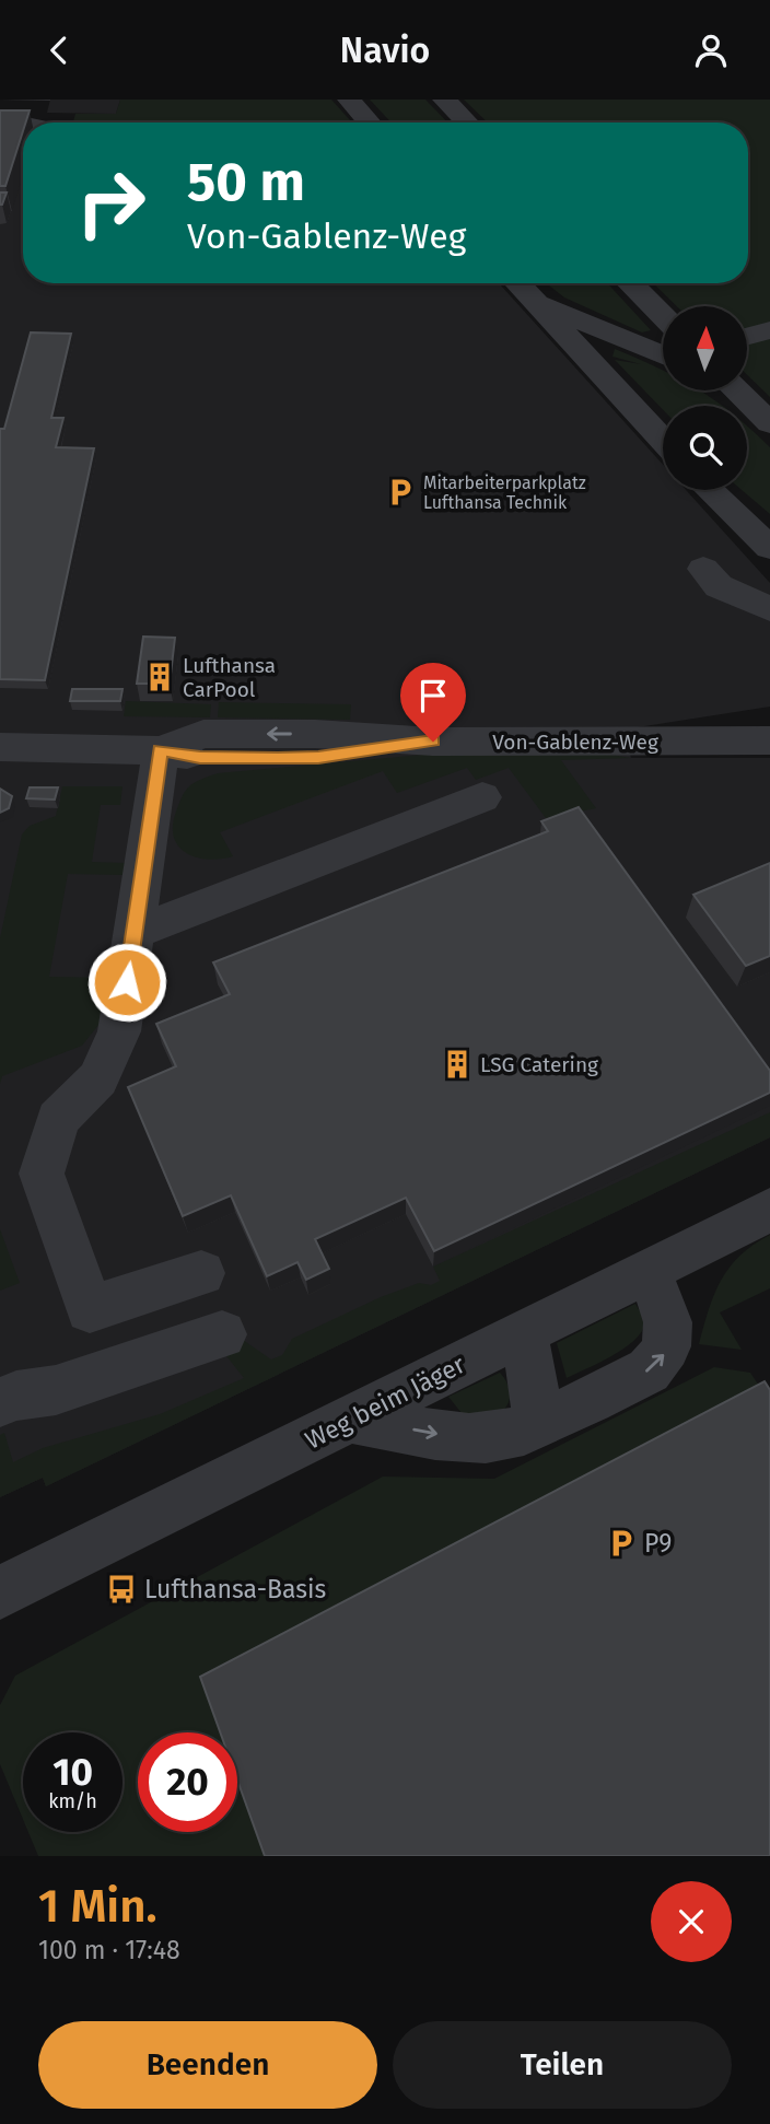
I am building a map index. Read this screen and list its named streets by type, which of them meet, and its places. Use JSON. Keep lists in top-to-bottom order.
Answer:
{
  "streets": {
    "street": ["Von-Gablenz-Weg", "Weg beim Jäger"]
  },
  "places": {
    "parking": ["Mitarbeiterparkplatz Lufthansa Technik", "P9"],
    "building": ["Lufthansa CarPool", "LSG Catering"],
    "bus stop": ["Lufthansa-Basis"]
  },
  "north": "top",
  "page": {
    "header": "Navio",
    "turn": ["50 m", "Von-Gablenz-Weg"],
    "speed": "10 km/h",
    "limit": "20",
    "heading": ["1 Min.", "100 m · 17:48"],
    "buttons": ["Beenden", "Teilen"]
  }
}
